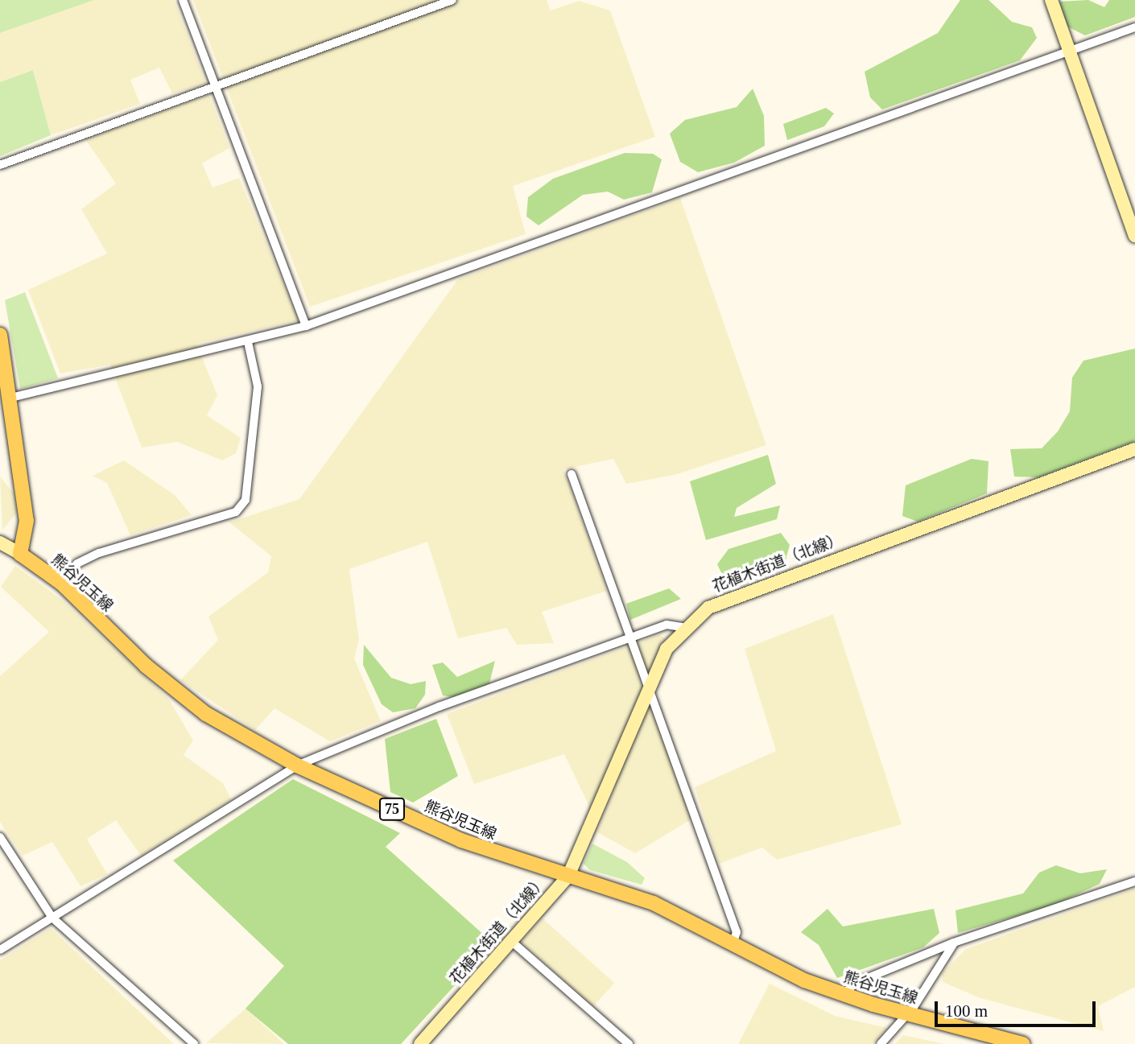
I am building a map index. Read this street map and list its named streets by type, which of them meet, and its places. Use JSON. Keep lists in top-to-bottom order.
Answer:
{
  "streets": {
    "main road": ["熊谷児玉線", "75"],
    "street": ["花植木街道（北線）"]
  },
  "crossings": [
    ["花植木街道（北線）", "熊谷児玉線"]
  ],
  "scale_bar": "100 m"
}
